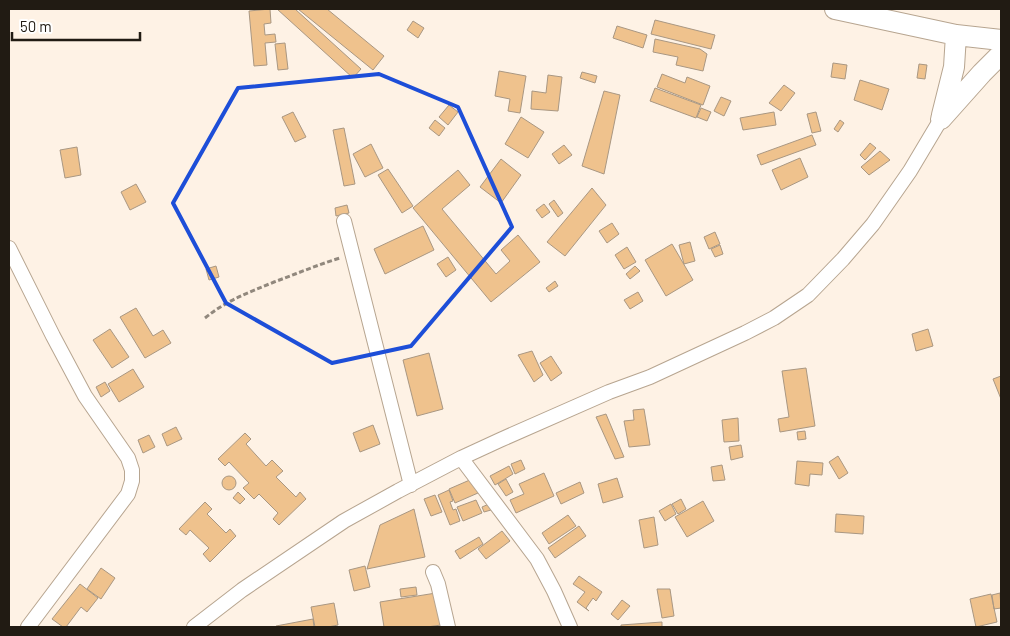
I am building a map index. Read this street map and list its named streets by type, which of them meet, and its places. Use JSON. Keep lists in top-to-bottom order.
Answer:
{
  "scale_bar": "50 m"
}
